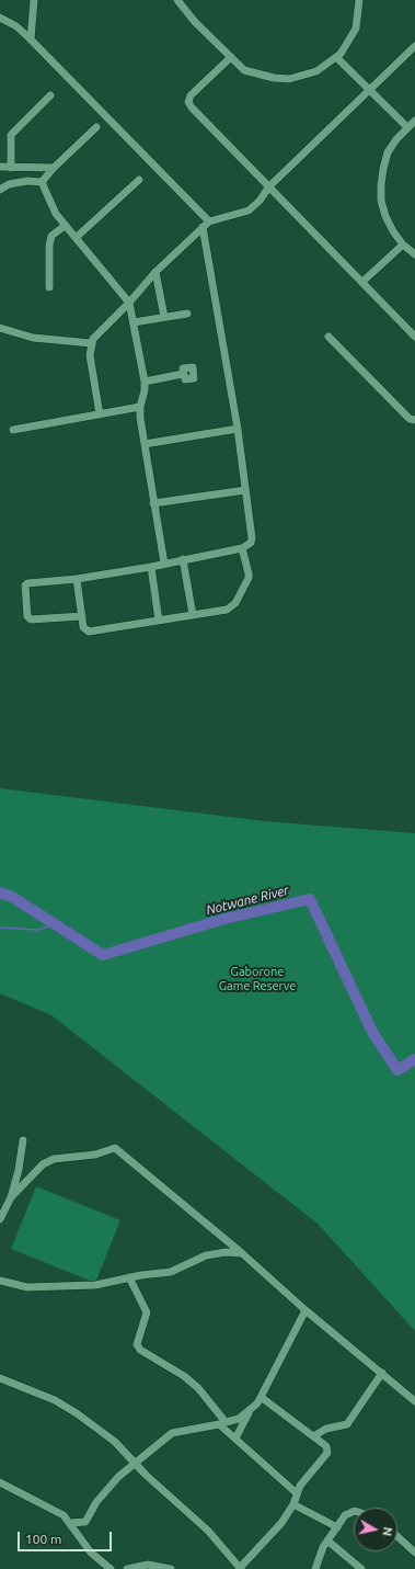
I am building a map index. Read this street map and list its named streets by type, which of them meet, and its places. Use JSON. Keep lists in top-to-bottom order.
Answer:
{
  "water": ["Notwane River"],
  "parks": ["Gaborone Game Reserve"],
  "scale_bar": "100 m",
  "north": "right"
}
